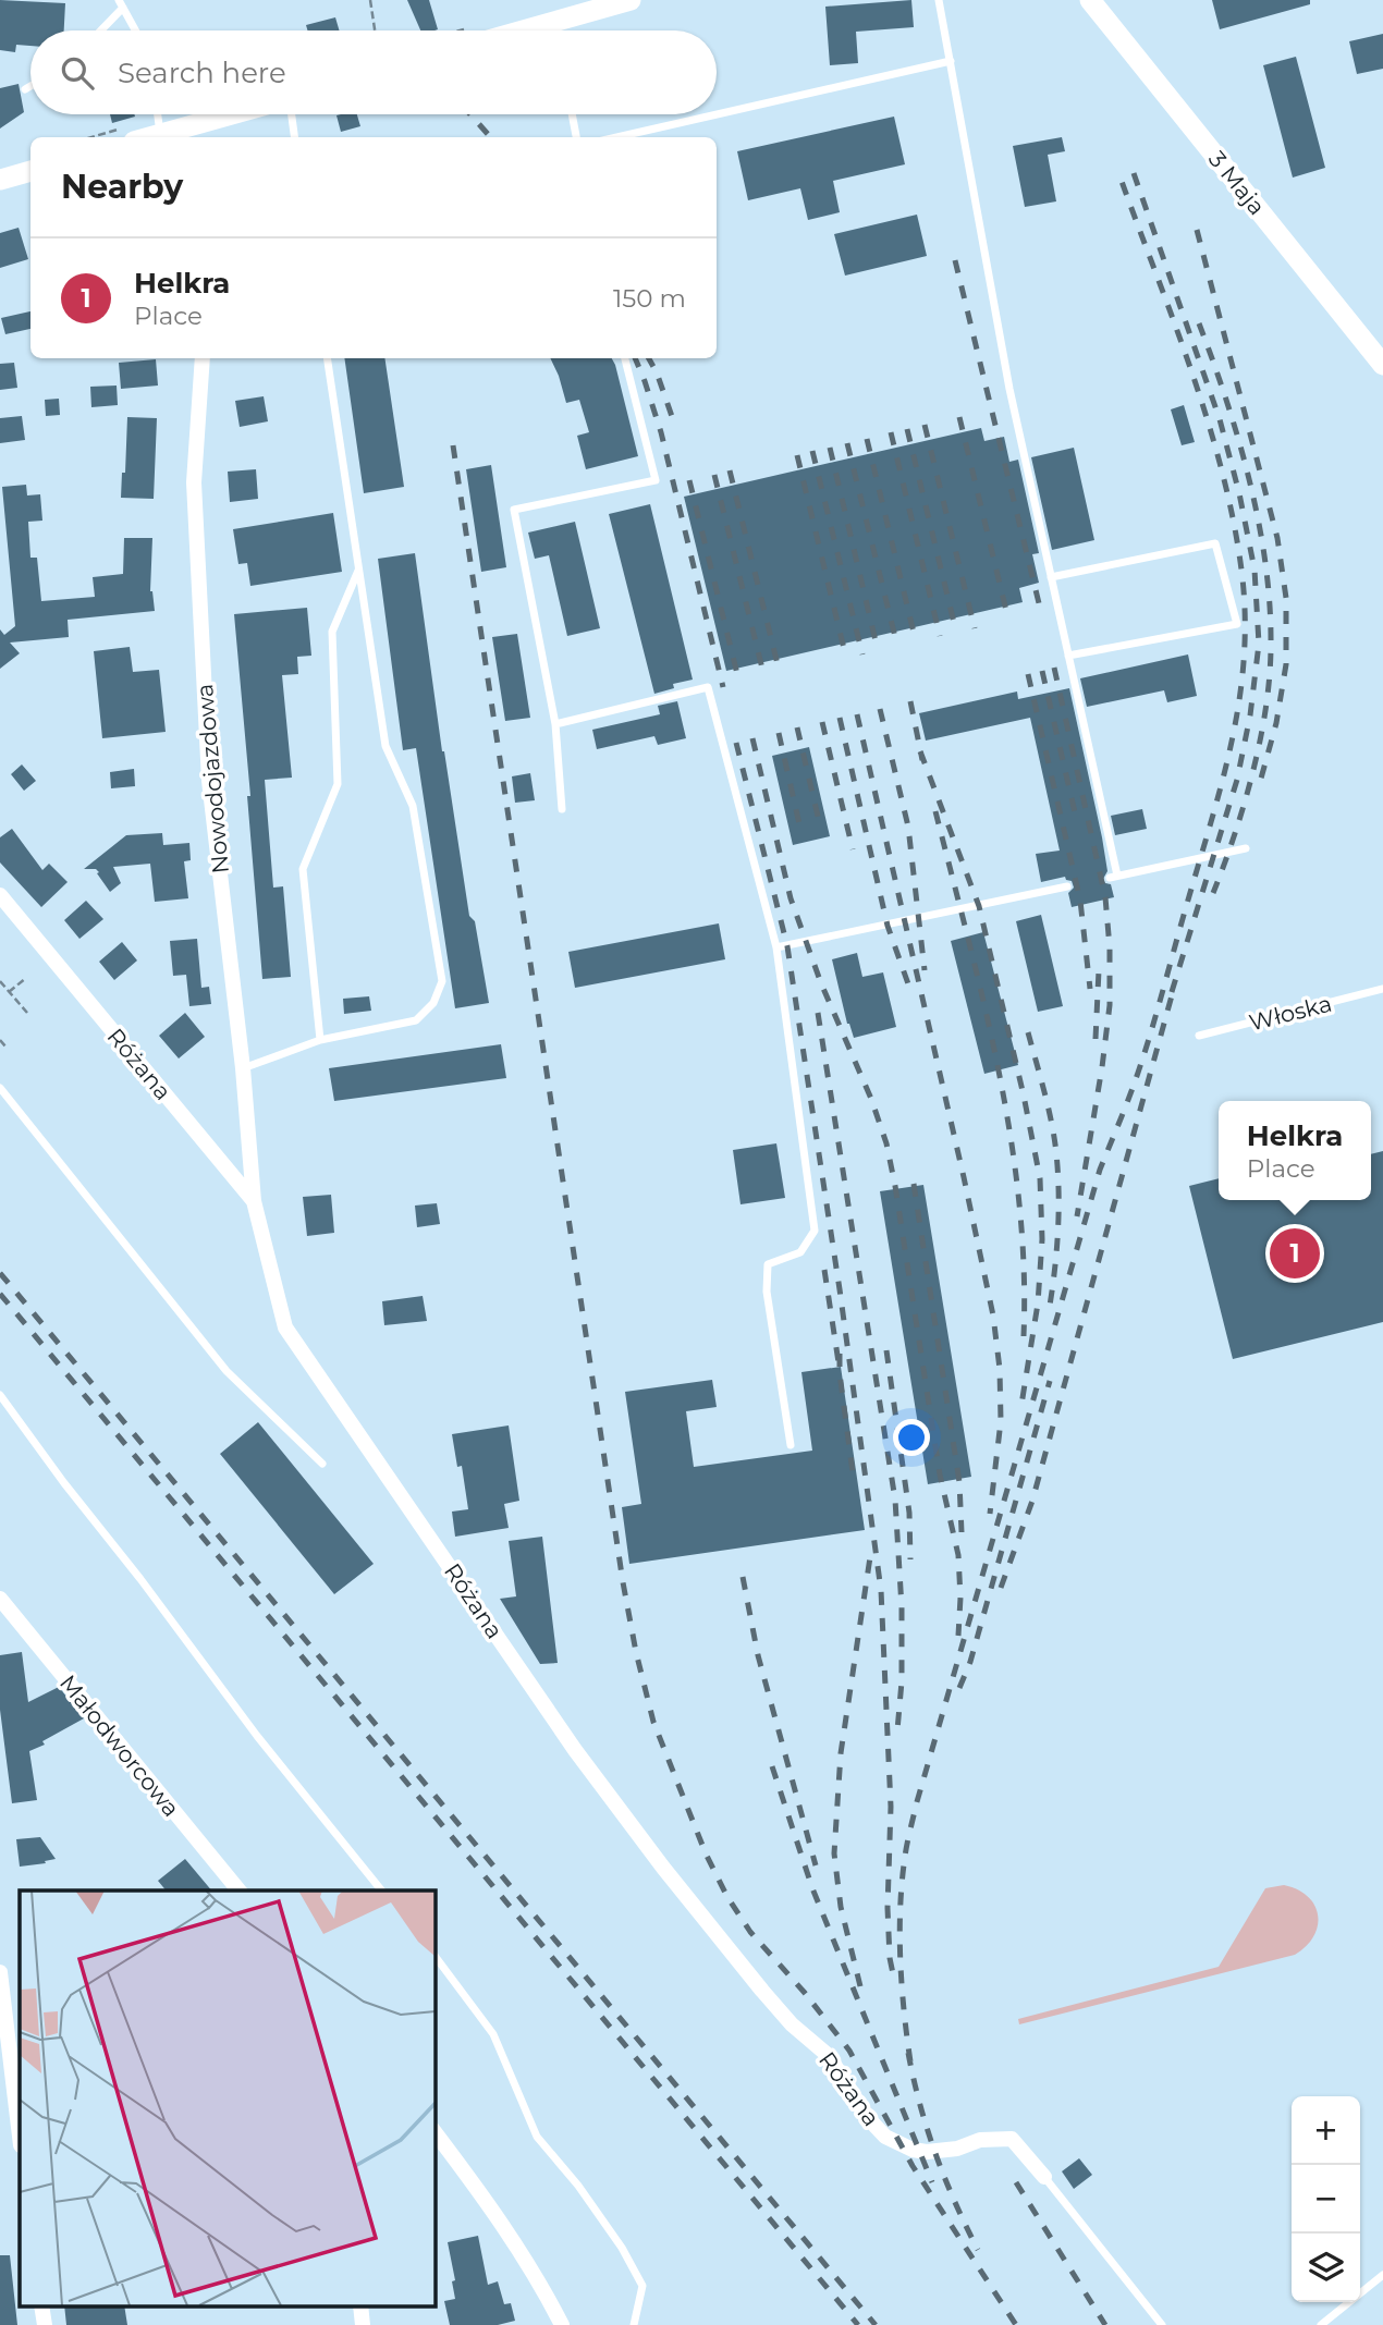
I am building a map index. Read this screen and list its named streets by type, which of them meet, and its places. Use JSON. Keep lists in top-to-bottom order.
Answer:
{
  "streets": {
    "street": [
      "3 Maja",
      "Nowodojazdowa",
      "Różana",
      "Małodworcowa"
    ],
    "lane": ["Włoska"]
  },
  "crossings": [
    ["Nowodojazdowa", "Różana"]
  ],
  "page": {
    "search": "Search here",
    "heading": "Nearby",
    "list": [
      {
        "mark": "1",
        "name": "Helkra",
        "note": "Place",
        "value": "150 m"
      }
    ],
    "popup": ["Helkra", "Place"],
    "pins": "1",
    "map_buttons": ["+", "−"]
  }
}
